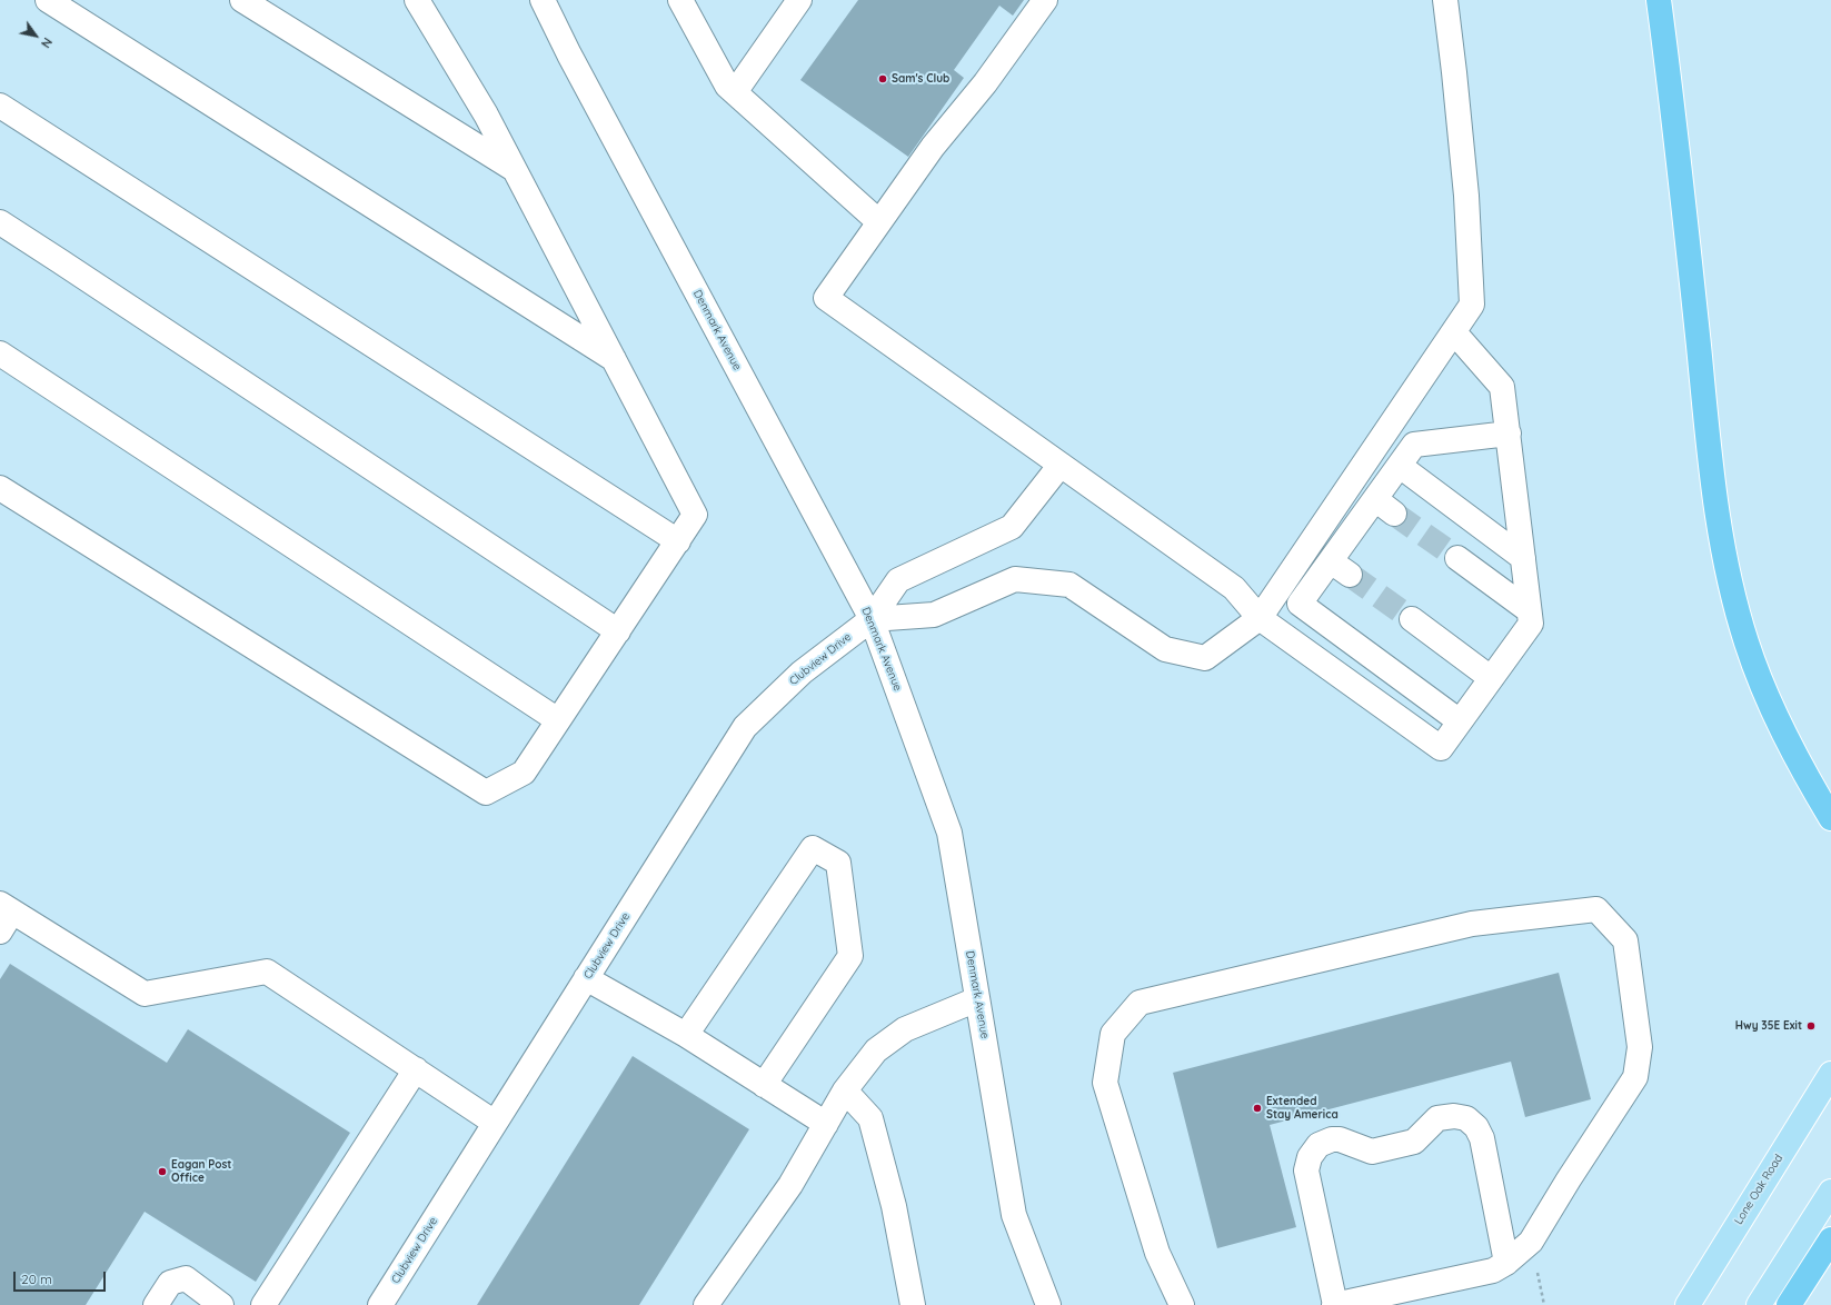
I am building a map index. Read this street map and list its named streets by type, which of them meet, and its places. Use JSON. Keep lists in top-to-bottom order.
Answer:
{
  "streets": {
    "main road": ["Lone Oak Road"],
    "street": ["Denmark Avenue", "Clubview Drive"]
  },
  "crossings": [
    ["Denmark Avenue", "Clubview Drive"]
  ],
  "places": [
    "Sam's Club",
    "Hwy 35E Exit",
    "Extended Stay America",
    "Eagan Post Office"
  ],
  "scale_bar": "20 m",
  "north": "bottom right"
}
